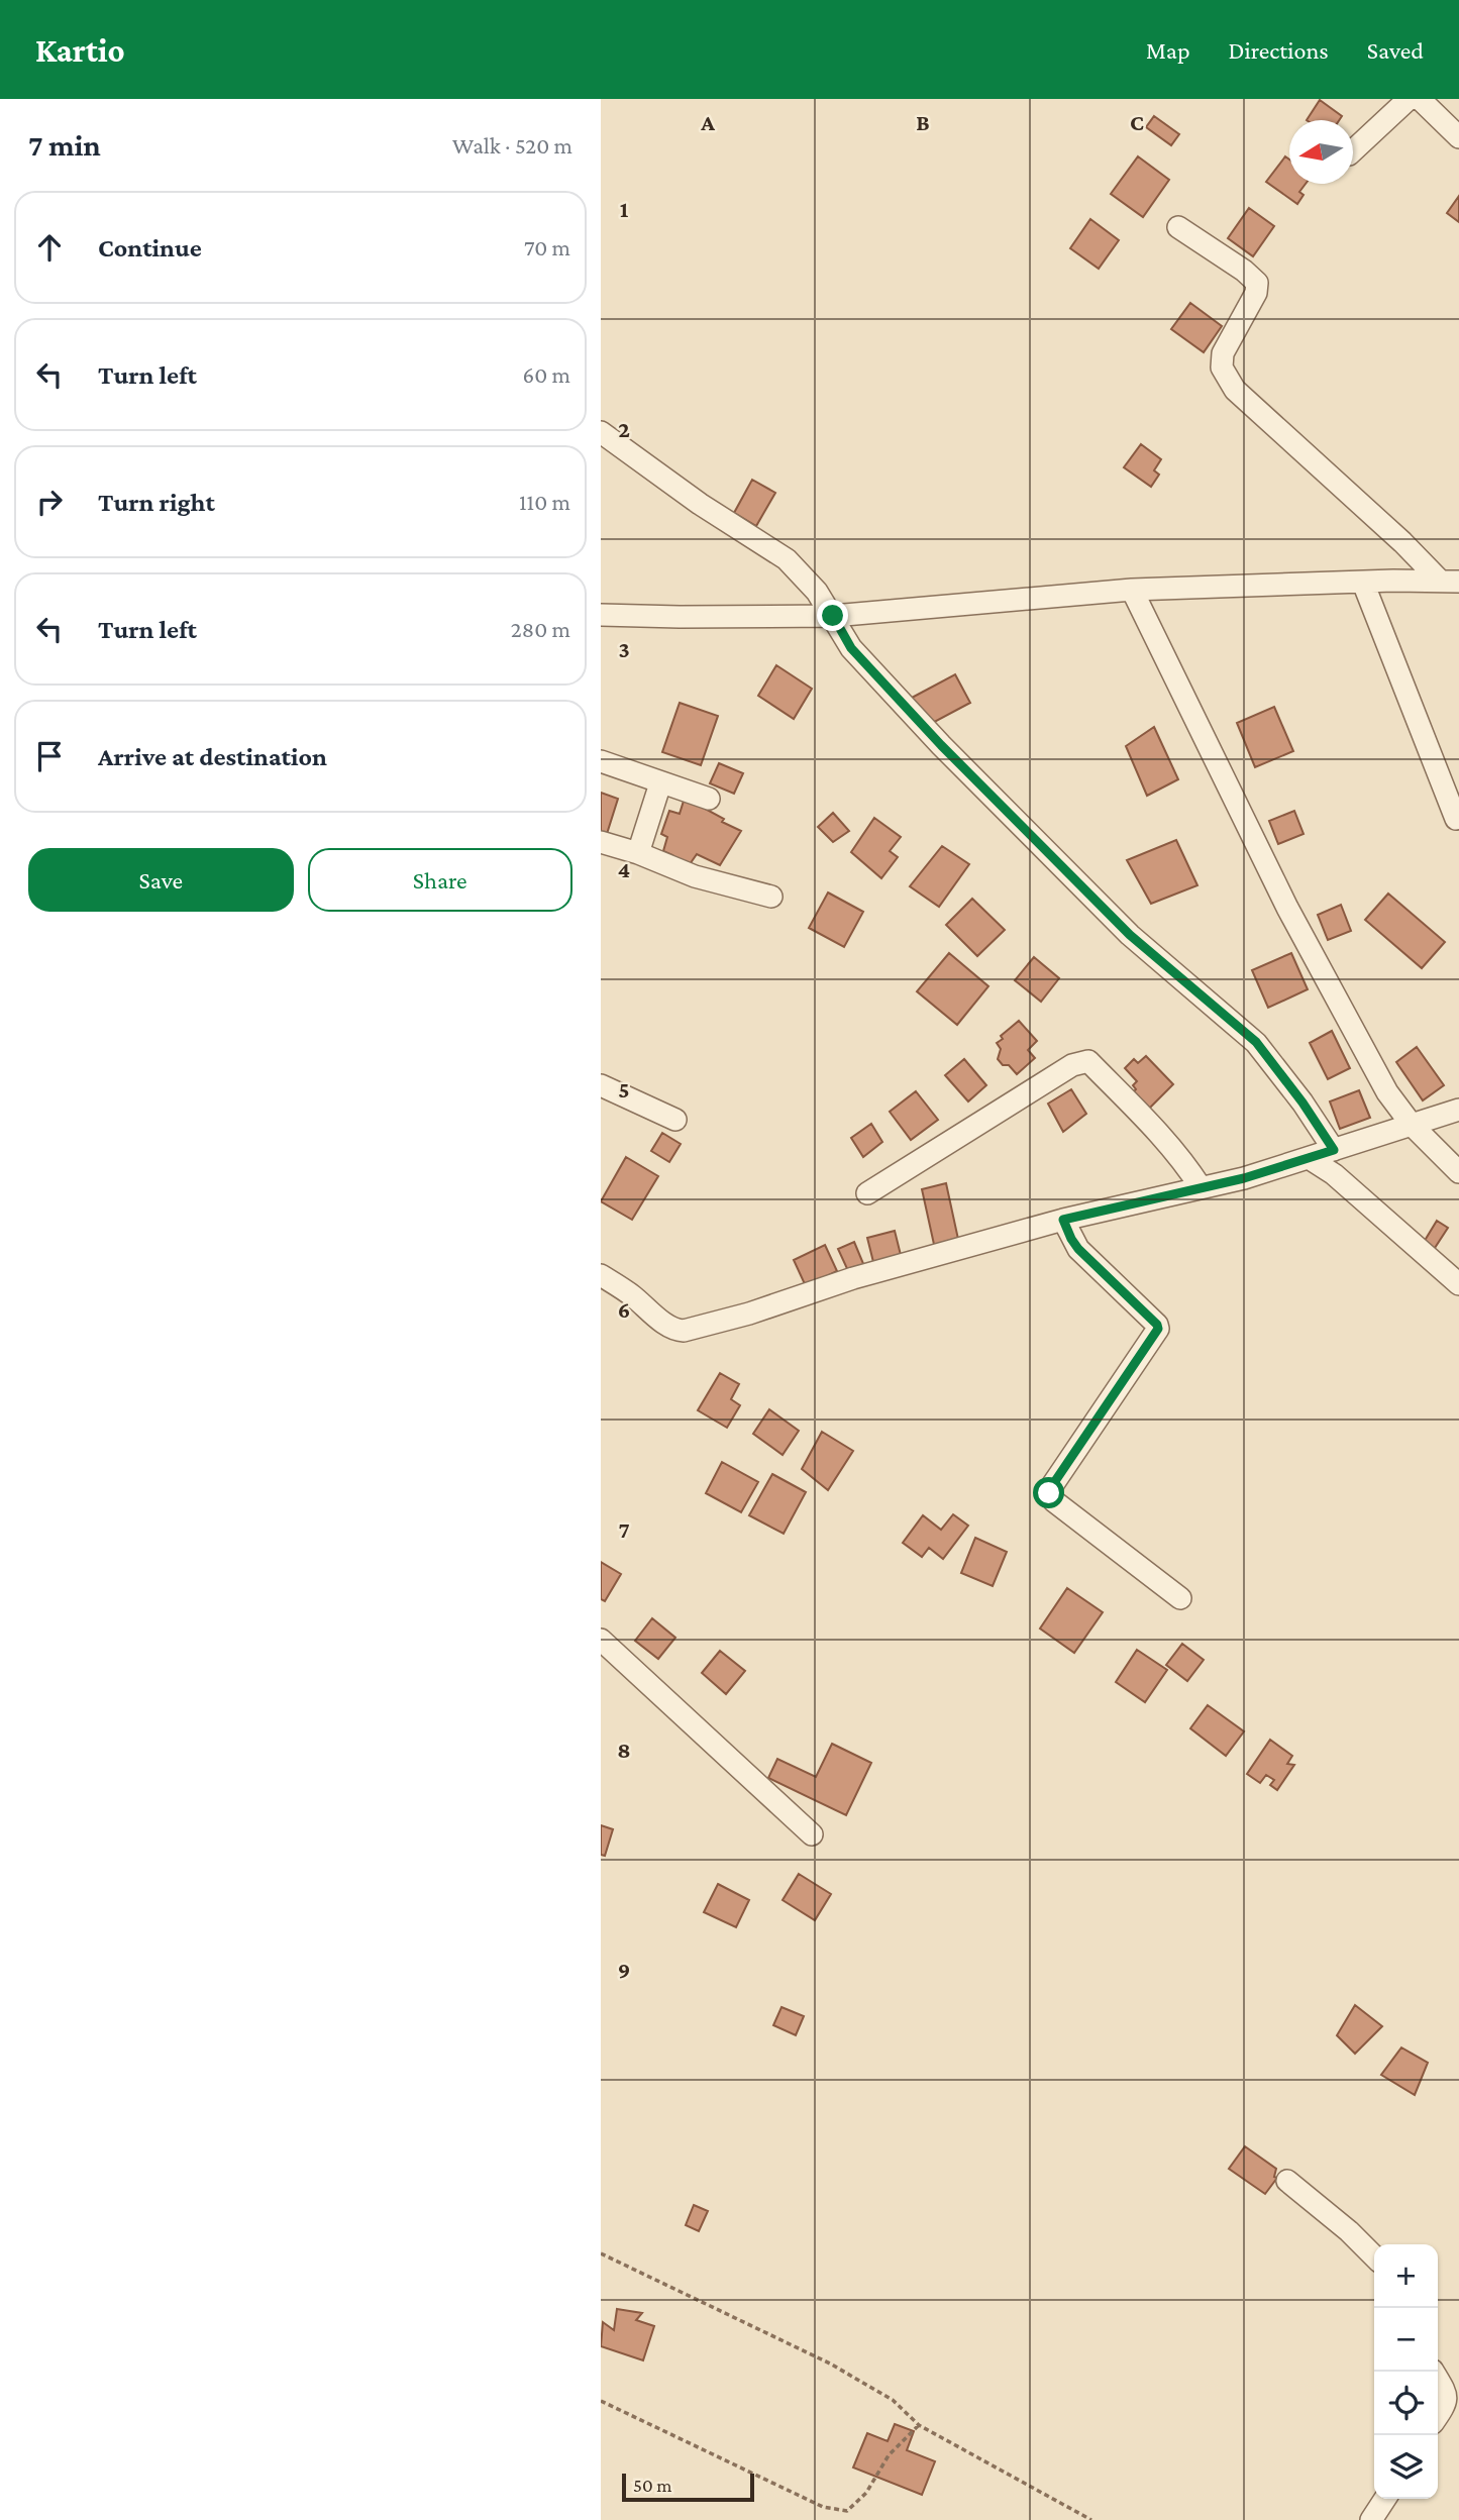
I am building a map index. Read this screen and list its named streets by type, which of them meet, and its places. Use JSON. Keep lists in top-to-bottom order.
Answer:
{
  "scale_bar": "50 m",
  "north": "left",
  "page": {
    "header": "Kartio",
    "nav": ["Map", "Directions", "Saved"],
    "heading": ["7 min", "Walk · 520 m"],
    "list": [
      ["Continue", "70 m"],
      ["Turn left", "60 m"],
      ["Turn right", "110 m"],
      ["Turn left", "280 m"],
      "Arrive at destination"
    ],
    "buttons": ["Save", "Share"],
    "map_buttons": ["+", "−"],
    "scale": "50 m"
  },
  "grid": {
    "columns": ["A", "B", "C"],
    "rows": [
      "1",
      "2",
      "3",
      "4",
      "5",
      "6",
      "7",
      "8",
      "9"
    ]
  }
}
